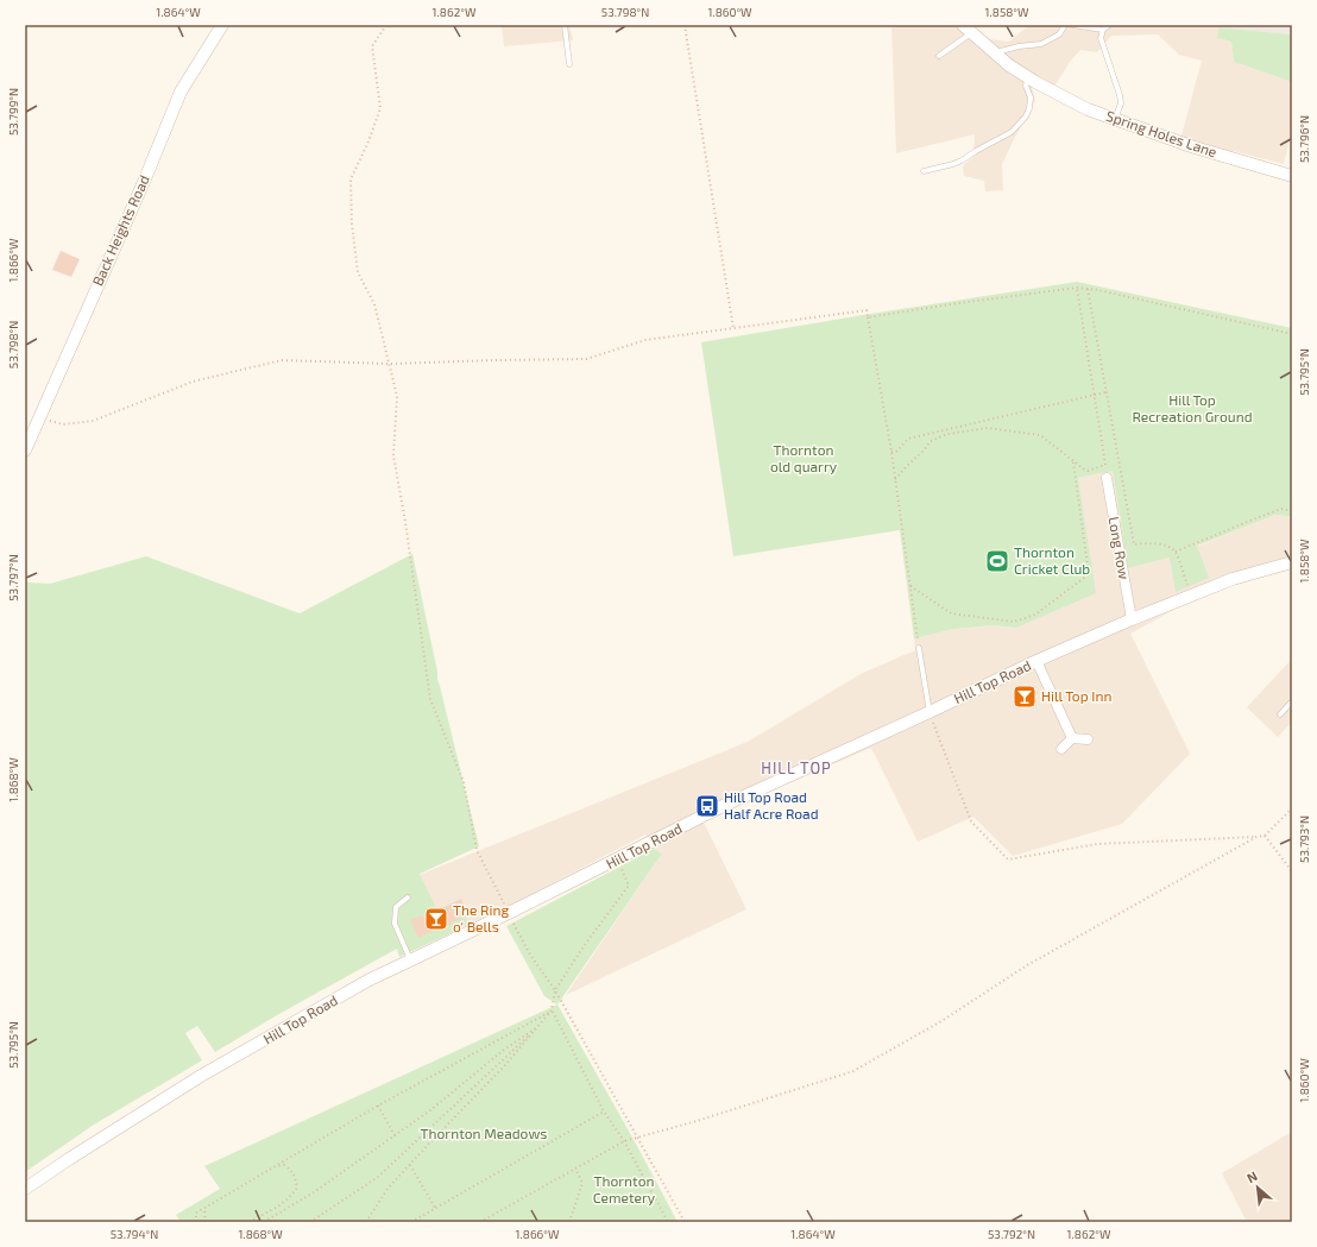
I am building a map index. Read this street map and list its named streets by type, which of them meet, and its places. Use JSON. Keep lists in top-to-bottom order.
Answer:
{
  "streets": {
    "street": [
      "Spring Holes Lane",
      "Back Heights Road",
      "Long Row",
      "Hill Top Road"
    ]
  },
  "crossings": [
    ["Long Row", "Hill Top Road"]
  ],
  "districts": ["HILL TOP"],
  "parks": [
    "Hill Top Recreation Ground",
    "Thornton old quarry",
    "Thornton Meadows",
    "Thornton Cemetery"
  ],
  "places": {
    "sports": ["Thornton Cricket Club"],
    "bar": ["Hill Top Inn", "The Ring o' Bells"],
    "bus stop": ["Hill Top Road Half Acre Road"]
  },
  "north": "top left",
  "coordinates": [
    "1.864°W",
    "1.862°W",
    "53.798°N",
    "1.860°W",
    "1.858°W",
    "53.799°N",
    "53.796°N",
    "1.866°W",
    "53.795°N",
    "53.797°N",
    "1.868°W",
    "53.793°N",
    "53.794°N",
    "53.792°N"
  ]
}
